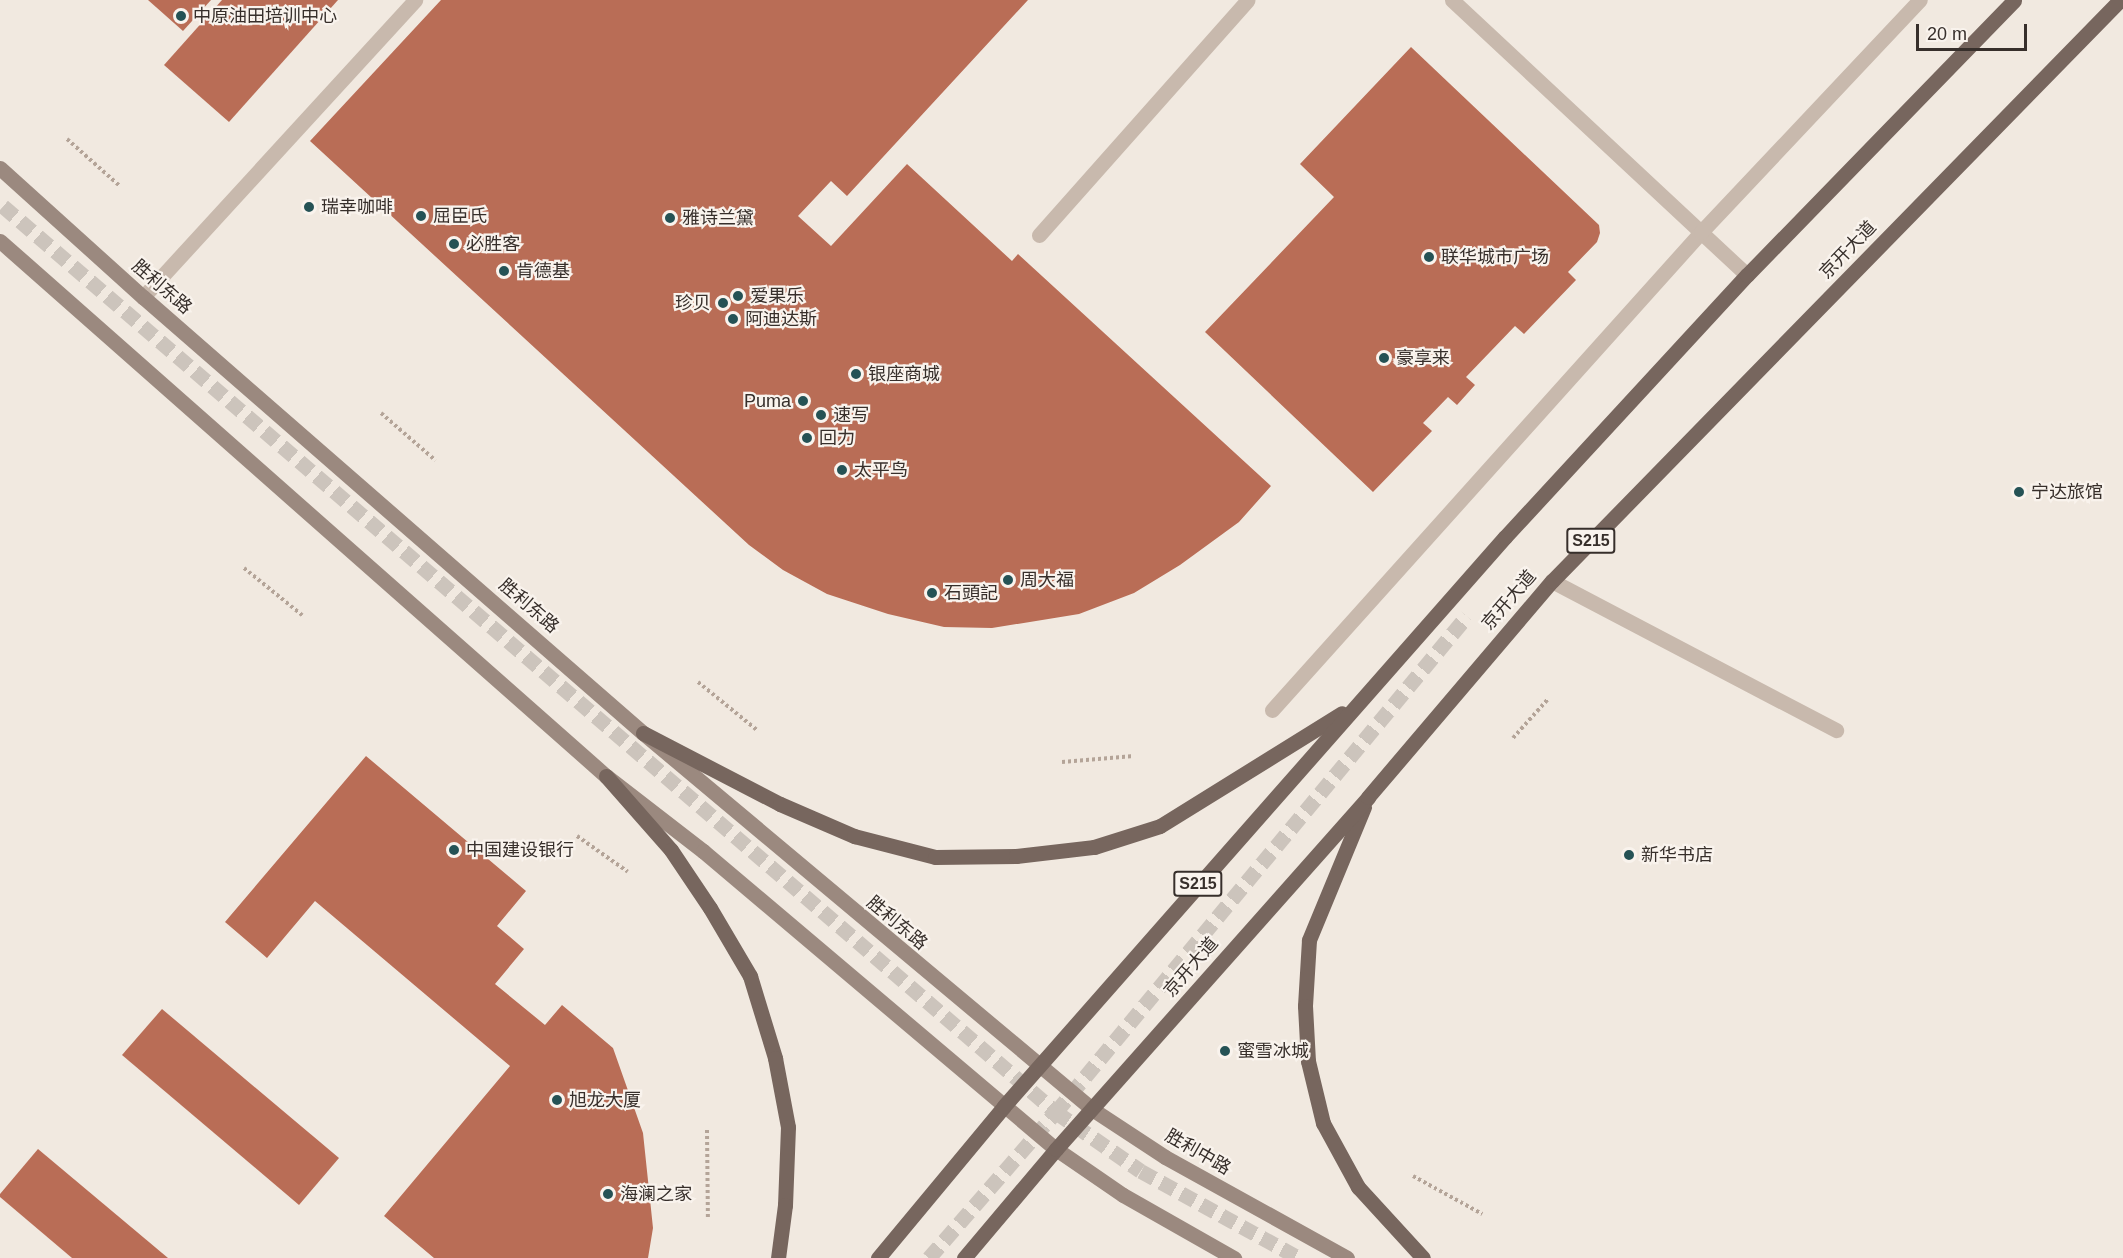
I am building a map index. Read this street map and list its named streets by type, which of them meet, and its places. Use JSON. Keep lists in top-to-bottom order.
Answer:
{
  "streets": {
    "main road": [
      "京开大道",
      "胜利东路",
      "S215",
      "胜利中路"
    ]
  },
  "crossings": [
    ["京开大道", "胜利中路"],
    ["胜利东路", "S215"],
    ["胜利东路", "胜利中路"],
    ["S215", "胜利中路"]
  ],
  "places": [
    "中原油田培训中心",
    "瑞幸咖啡",
    "屈臣氏",
    "雅诗兰黛",
    "必胜客",
    "联华城市广场",
    "肯德基",
    "爱果乐",
    "珍贝",
    "阿迪达斯",
    "豪享来",
    "银座商城",
    "Puma",
    "速写",
    "回力",
    "太平鸟",
    "宁达旅馆",
    "周大福",
    "石頭記",
    "中国建设银行",
    "新华书店",
    "蜜雪冰城",
    "旭龙大厦",
    "海澜之家"
  ],
  "scale_bar": "20 m"
}
